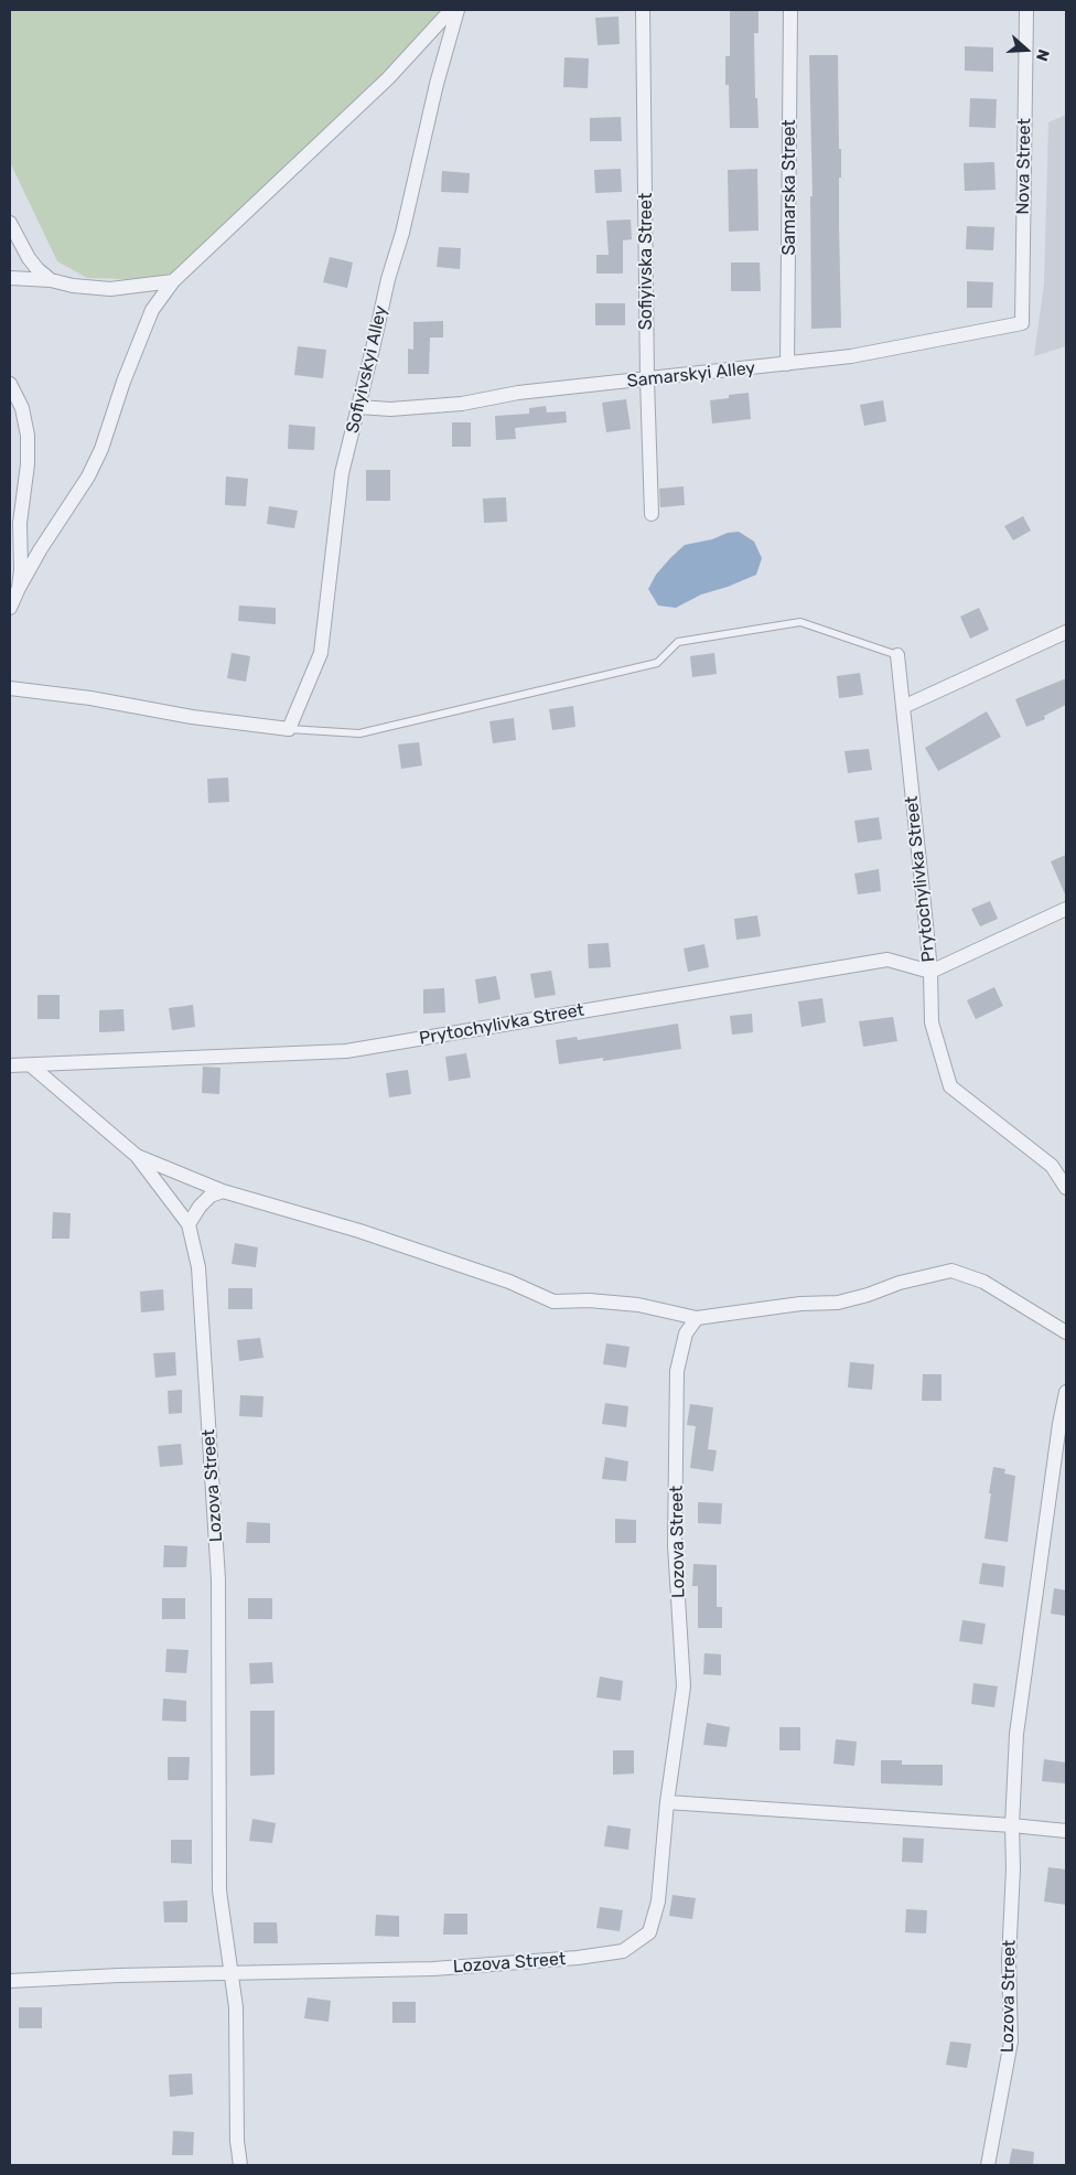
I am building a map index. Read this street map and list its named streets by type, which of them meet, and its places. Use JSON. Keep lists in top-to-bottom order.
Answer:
{
  "streets": {
    "street": [
      "Nova Street",
      "Samarska Street",
      "Sofiyivska Street",
      "Sofiyivskyi Alley",
      "Samarskyi Alley",
      "Prytochylivka Street",
      "Lozova Street"
    ]
  },
  "crossings": [
    ["Nova Street", "Samarskyi Alley"],
    ["Samarska Street", "Samarskyi Alley"],
    ["Sofiyivska Street", "Samarskyi Alley"],
    ["Sofiyivskyi Alley", "Samarskyi Alley"],
    ["Sofiyivskyi Alley", "Prytochylivka Street"],
    ["Prytochylivka Street", "Lozova Street"]
  ],
  "north": "right"
}
